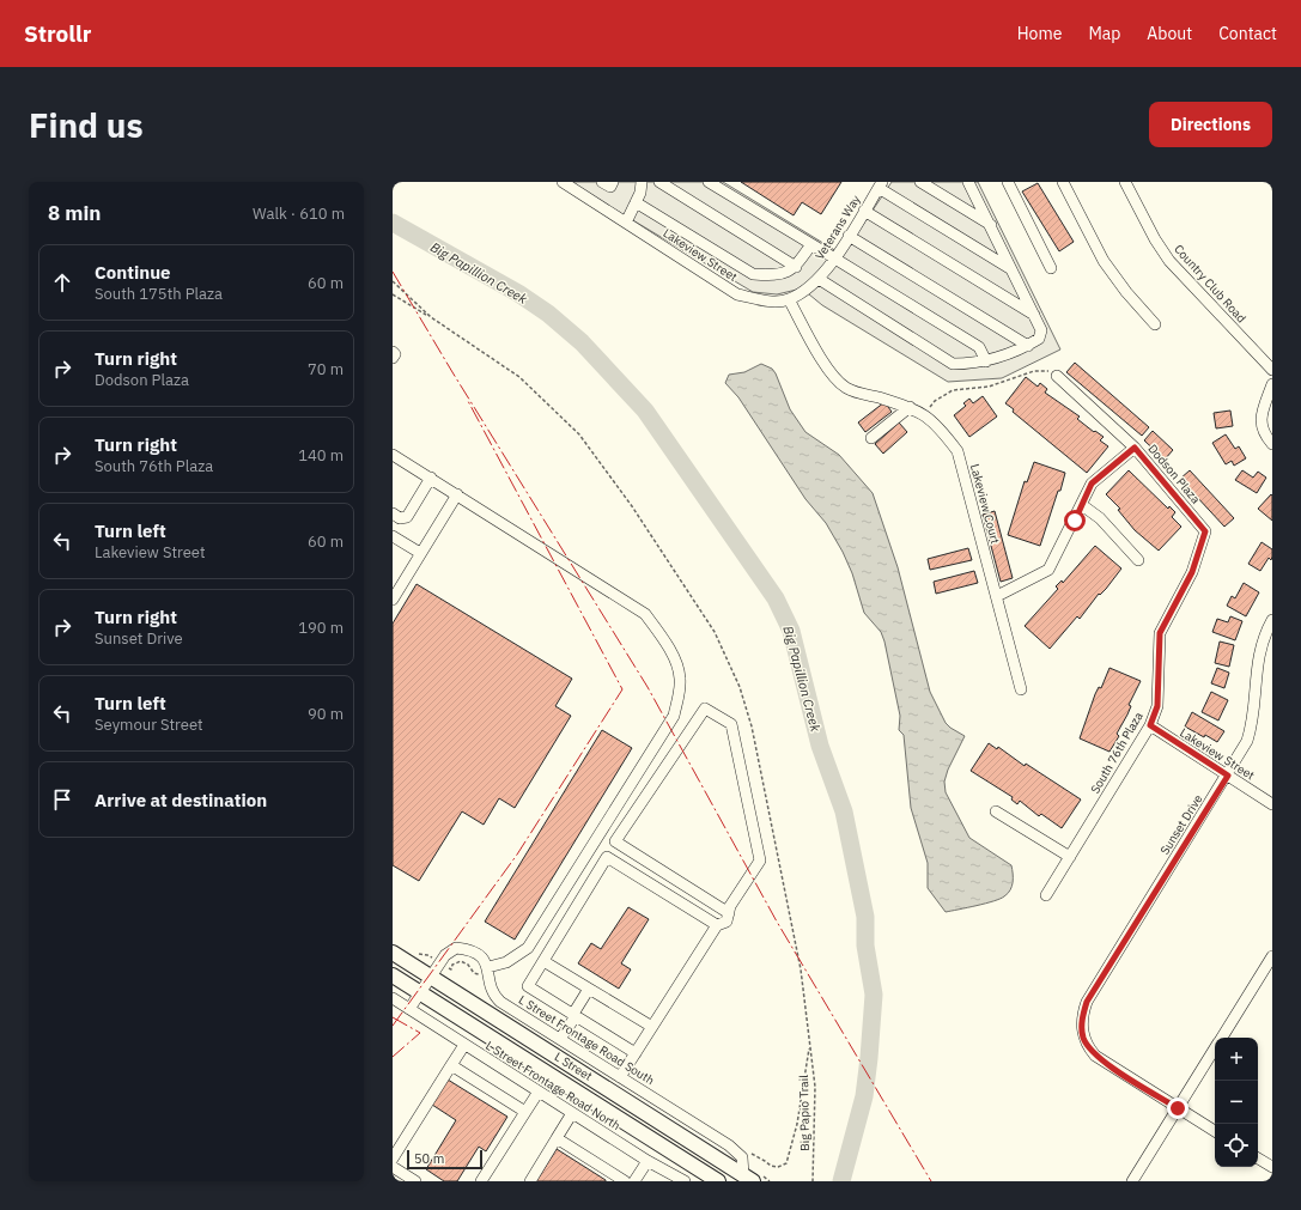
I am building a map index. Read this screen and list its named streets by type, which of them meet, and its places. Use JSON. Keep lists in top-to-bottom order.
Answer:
{
  "streets": {
    "main road": ["L Street"],
    "street": [
      "Veterans Way",
      "Lakeview Street",
      "Country Club Road",
      "Dodson Plaza",
      "Lakeview Court",
      "South 76th Plaza",
      "Sunset Drive",
      "L Street Frontage Road South",
      "L Street Frontage Road North"
    ],
    "path": ["Big Papio Trail"]
  },
  "crossings": [
    ["Veterans Way", "Lakeview Street"],
    ["Veterans Way", "Lakeview Court"],
    ["Lakeview Street", "Lakeview Court"],
    ["Lakeview Street", "South 76th Plaza"],
    ["Lakeview Street", "Sunset Drive"],
    ["Dodson Plaza", "South 76th Plaza"],
    ["L Street Frontage Road South", "L Street"]
  ],
  "water": ["Big Papillion Creek"],
  "scale_bar": "50 m",
  "page": {
    "header": "Strollr",
    "nav": [
      "Home",
      "Map",
      "About",
      "Contact"
    ],
    "buttons": "Directions",
    "title": "Find us",
    "heading": ["8 min", "Walk · 610 m"],
    "list": [
      ["Continue", "South 175th Plaza", "60 m"],
      ["Turn right", "Dodson Plaza", "70 m"],
      ["Turn right", "South 76th Plaza", "140 m"],
      ["Turn left", "Lakeview Street", "60 m"],
      ["Turn right", "Sunset Drive", "190 m"],
      ["Turn left", "Seymour Street", "90 m"],
      "Arrive at destination"
    ],
    "map_buttons": ["+", "−"],
    "scale": "50 m"
  }
}
